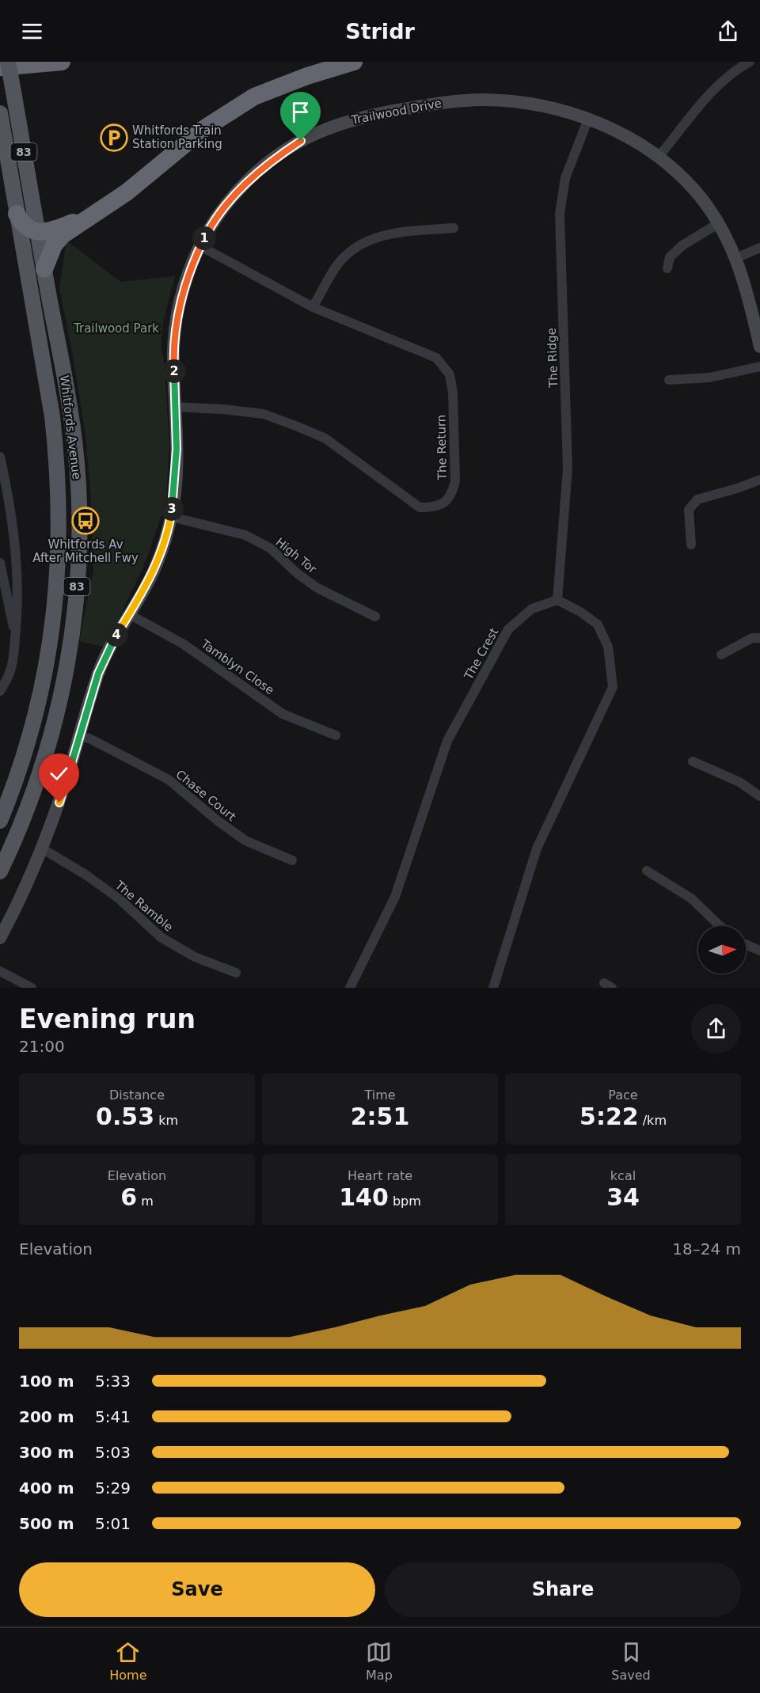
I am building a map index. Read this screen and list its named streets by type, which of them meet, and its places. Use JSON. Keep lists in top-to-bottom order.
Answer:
{
  "streets": {
    "main road": ["83", "Whitfords Avenue"],
    "street": [
      "Trailwood Drive",
      "The Ridge",
      "The Return",
      "High Tor",
      "The Crest",
      "Tamblyn Close",
      "Chase Court",
      "The Ramble"
    ]
  },
  "crossings": [
    ["Trailwood Drive", "The Ridge"],
    ["Trailwood Drive", "The Return"],
    ["Trailwood Drive", "High Tor"],
    ["Trailwood Drive", "Tamblyn Close"],
    ["Trailwood Drive", "Chase Court"],
    ["Trailwood Drive", "The Ramble"],
    ["The Ridge", "The Crest"]
  ],
  "parks": ["Trailwood Park"],
  "places": {
    "parking": ["Whitfords Train Station Parking"],
    "bus stop": ["Whitfords Av After Mitchell Fwy"]
  },
  "north": "right",
  "page": {
    "header": "Stridr",
    "pins": [
      "1",
      "2",
      "3",
      "4"
    ],
    "heading": ["Evening run", "21:00"],
    "stats": [
      ["Distance", "0.53 km"],
      ["Time", "2:51"],
      ["Pace", "5:22 /km"],
      ["Elevation", "6 m"],
      ["Heart rate", "140 bpm"],
      ["kcal", "34"]
    ],
    "chart": ["Elevation", "18–24 m"],
    "list": [
      {
        "name": "100 m",
        "note": "5:33"
      },
      {
        "name": "200 m",
        "note": "5:41"
      },
      {
        "name": "300 m",
        "note": "5:03"
      },
      {
        "name": "400 m",
        "note": "5:29"
      },
      {
        "name": "500 m",
        "note": "5:01"
      }
    ],
    "buttons": ["Save", "Share"],
    "tabs": ["Home", "Map", "Saved"]
  }
}
